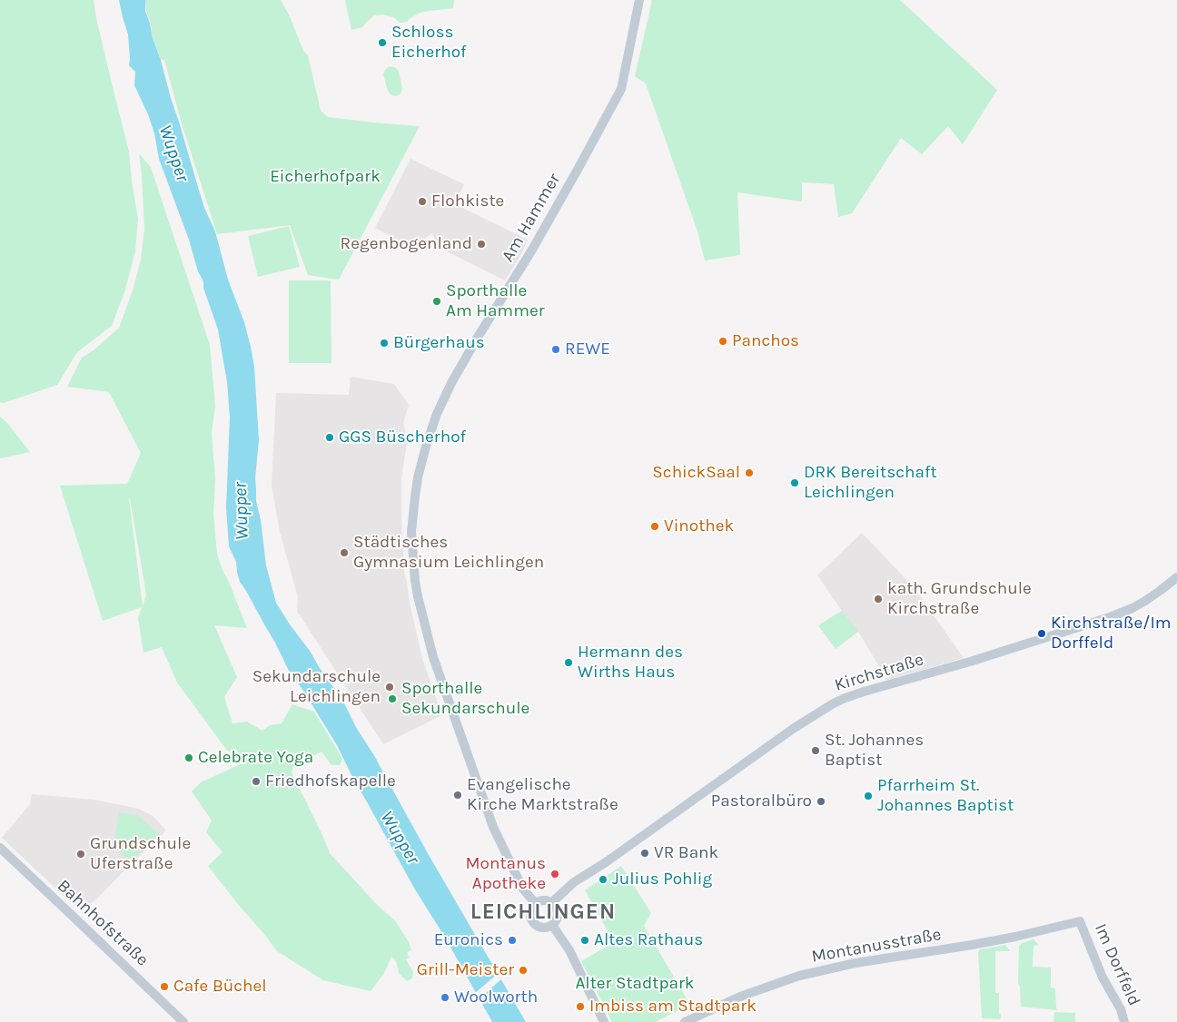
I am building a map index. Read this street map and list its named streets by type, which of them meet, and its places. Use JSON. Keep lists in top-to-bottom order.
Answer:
{
  "streets": {
    "main road": [
      "Am Hammer",
      "Kirchstraße",
      "Bahnhofstraße",
      "Montanusstraße",
      "Im Dorffeld"
    ]
  },
  "crossings": [
    ["Am Hammer", "Kirchstraße"],
    ["Montanusstraße", "Im Dorffeld"]
  ],
  "districts": ["LEICHLINGEN"],
  "water": ["Wupper"],
  "parks": ["Eicherhofpark", "Alter Stadtpark"],
  "places": [
    "Schloss Eicherhof",
    "Flohkiste",
    "Regenbogenland",
    "Sporthalle Am Hammer",
    "Panchos",
    "Bürgerhaus",
    "REWE",
    "GGS Büscherhof",
    "SchickSaal",
    "DRK Bereitschaft Leichlingen",
    "Vinothek",
    "Städtisches Gymnasium Leichlingen",
    "kath. Grundschule Kirchstraße",
    "Kirchstraße/Im Dorffeld",
    "Hermann des Wirths Haus",
    "Sekundarschule Leichlingen",
    "Sporthalle Sekundarschule",
    "St. Johannes Baptist",
    "Celebrate Yoga",
    "Friedhofskapelle",
    "Evangelische Kirche Marktstraße",
    "Pfarrheim St. Johannes Baptist",
    "Pastoralbüro",
    "VR Bank",
    "Grundschule Uferstraße",
    "Montanus Apotheke",
    "Julius Pohlig",
    "Euronics",
    "Altes Rathaus",
    "Grill-Meister",
    "Cafe Büchel",
    "Woolworth",
    "Imbiss am Stadtpark"
  ]
}
